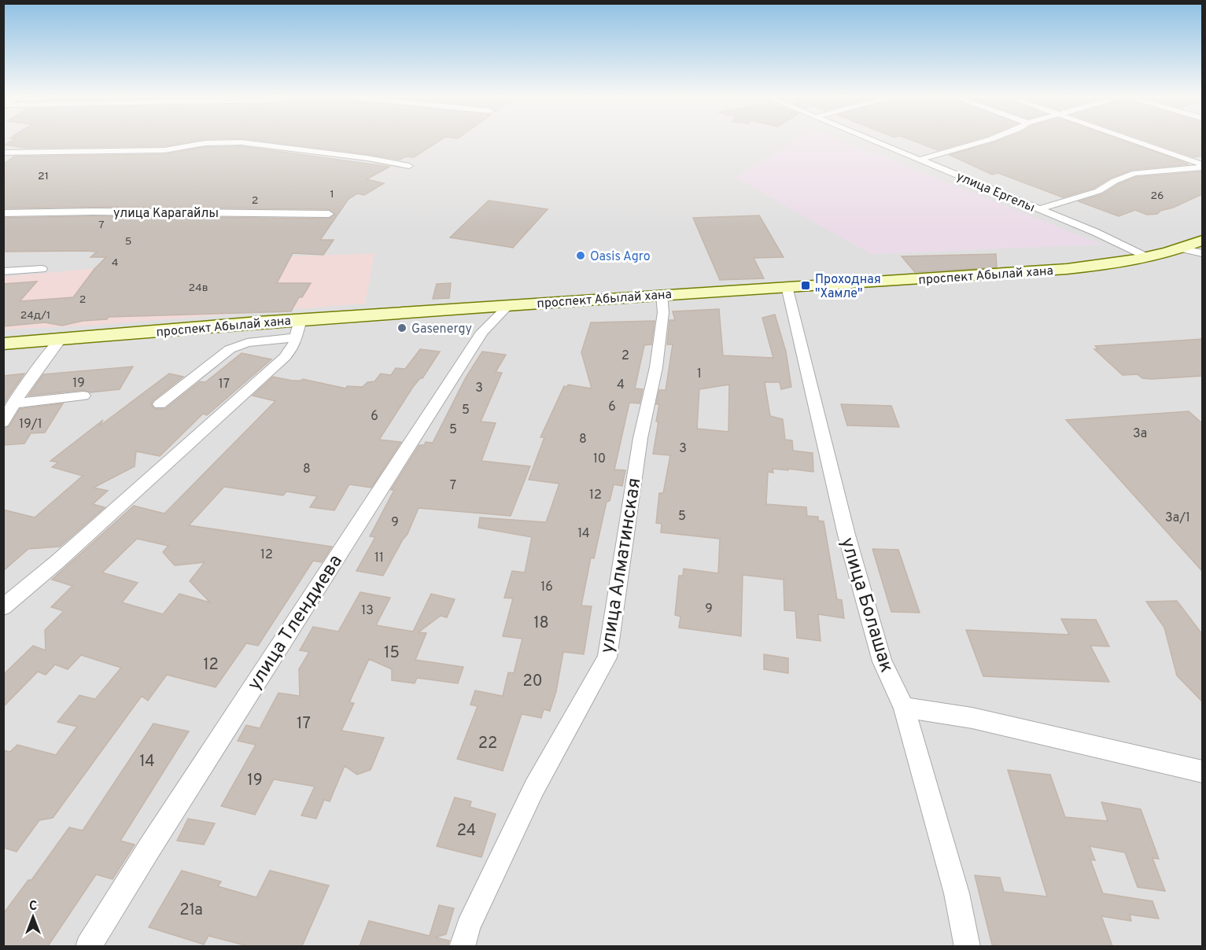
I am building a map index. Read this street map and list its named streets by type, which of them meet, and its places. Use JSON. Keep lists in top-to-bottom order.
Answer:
{
  "streets": {
    "main road": ["проспект Абылай хана"],
    "street": [
      "улица Ергелы",
      "улица Карагайлы",
      "улица Алматинская",
      "улица Болашак",
      "улица Тлендиева"
    ]
  },
  "crossings": [
    ["улица Ергелы", "проспект Абылай хана"],
    ["проспект Абылай хана", "улица Алматинская"],
    ["проспект Абылай хана", "улица Болашак"],
    ["проспект Абылай хана", "улица Тлендиева"]
  ],
  "places": {
    "other": ["Oasis Agro", "Gasenergy"],
    "transit": ["Проходная \"Хамле\""]
  },
  "house_numbers": [
    "21",
    "1",
    "26",
    "2",
    "7",
    "5",
    "4",
    "24в",
    "2",
    "24д/1",
    "2",
    "1",
    "19",
    "17",
    "4",
    "3",
    "6",
    "5",
    "6",
    "19/1",
    "5",
    "3а",
    "8",
    "3",
    "10",
    "8",
    "7",
    "12",
    "5",
    "3а/1",
    "9",
    "14",
    "12",
    "11",
    "16",
    "9",
    "13",
    "18",
    "15",
    "12",
    "20",
    "17",
    "22",
    "14",
    "19",
    "24",
    "21а"
  ],
  "north": "top"
}
